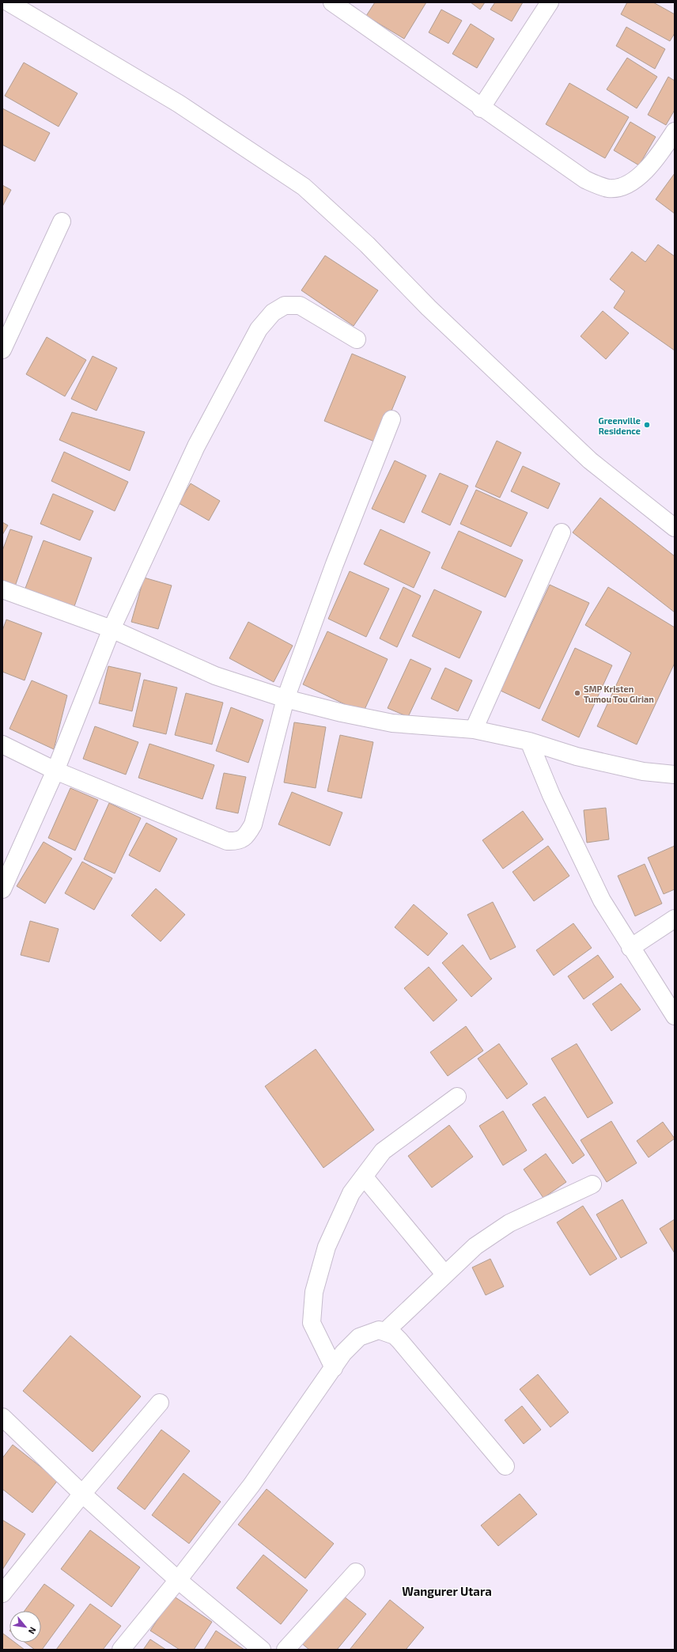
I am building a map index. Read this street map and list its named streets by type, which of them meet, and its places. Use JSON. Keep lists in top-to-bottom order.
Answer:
{
  "districts": ["Wangurer Utara"],
  "places": ["Greenville Residence", "SMP Kristen Tumou Tou Girian"],
  "north": "bottom right"
}
